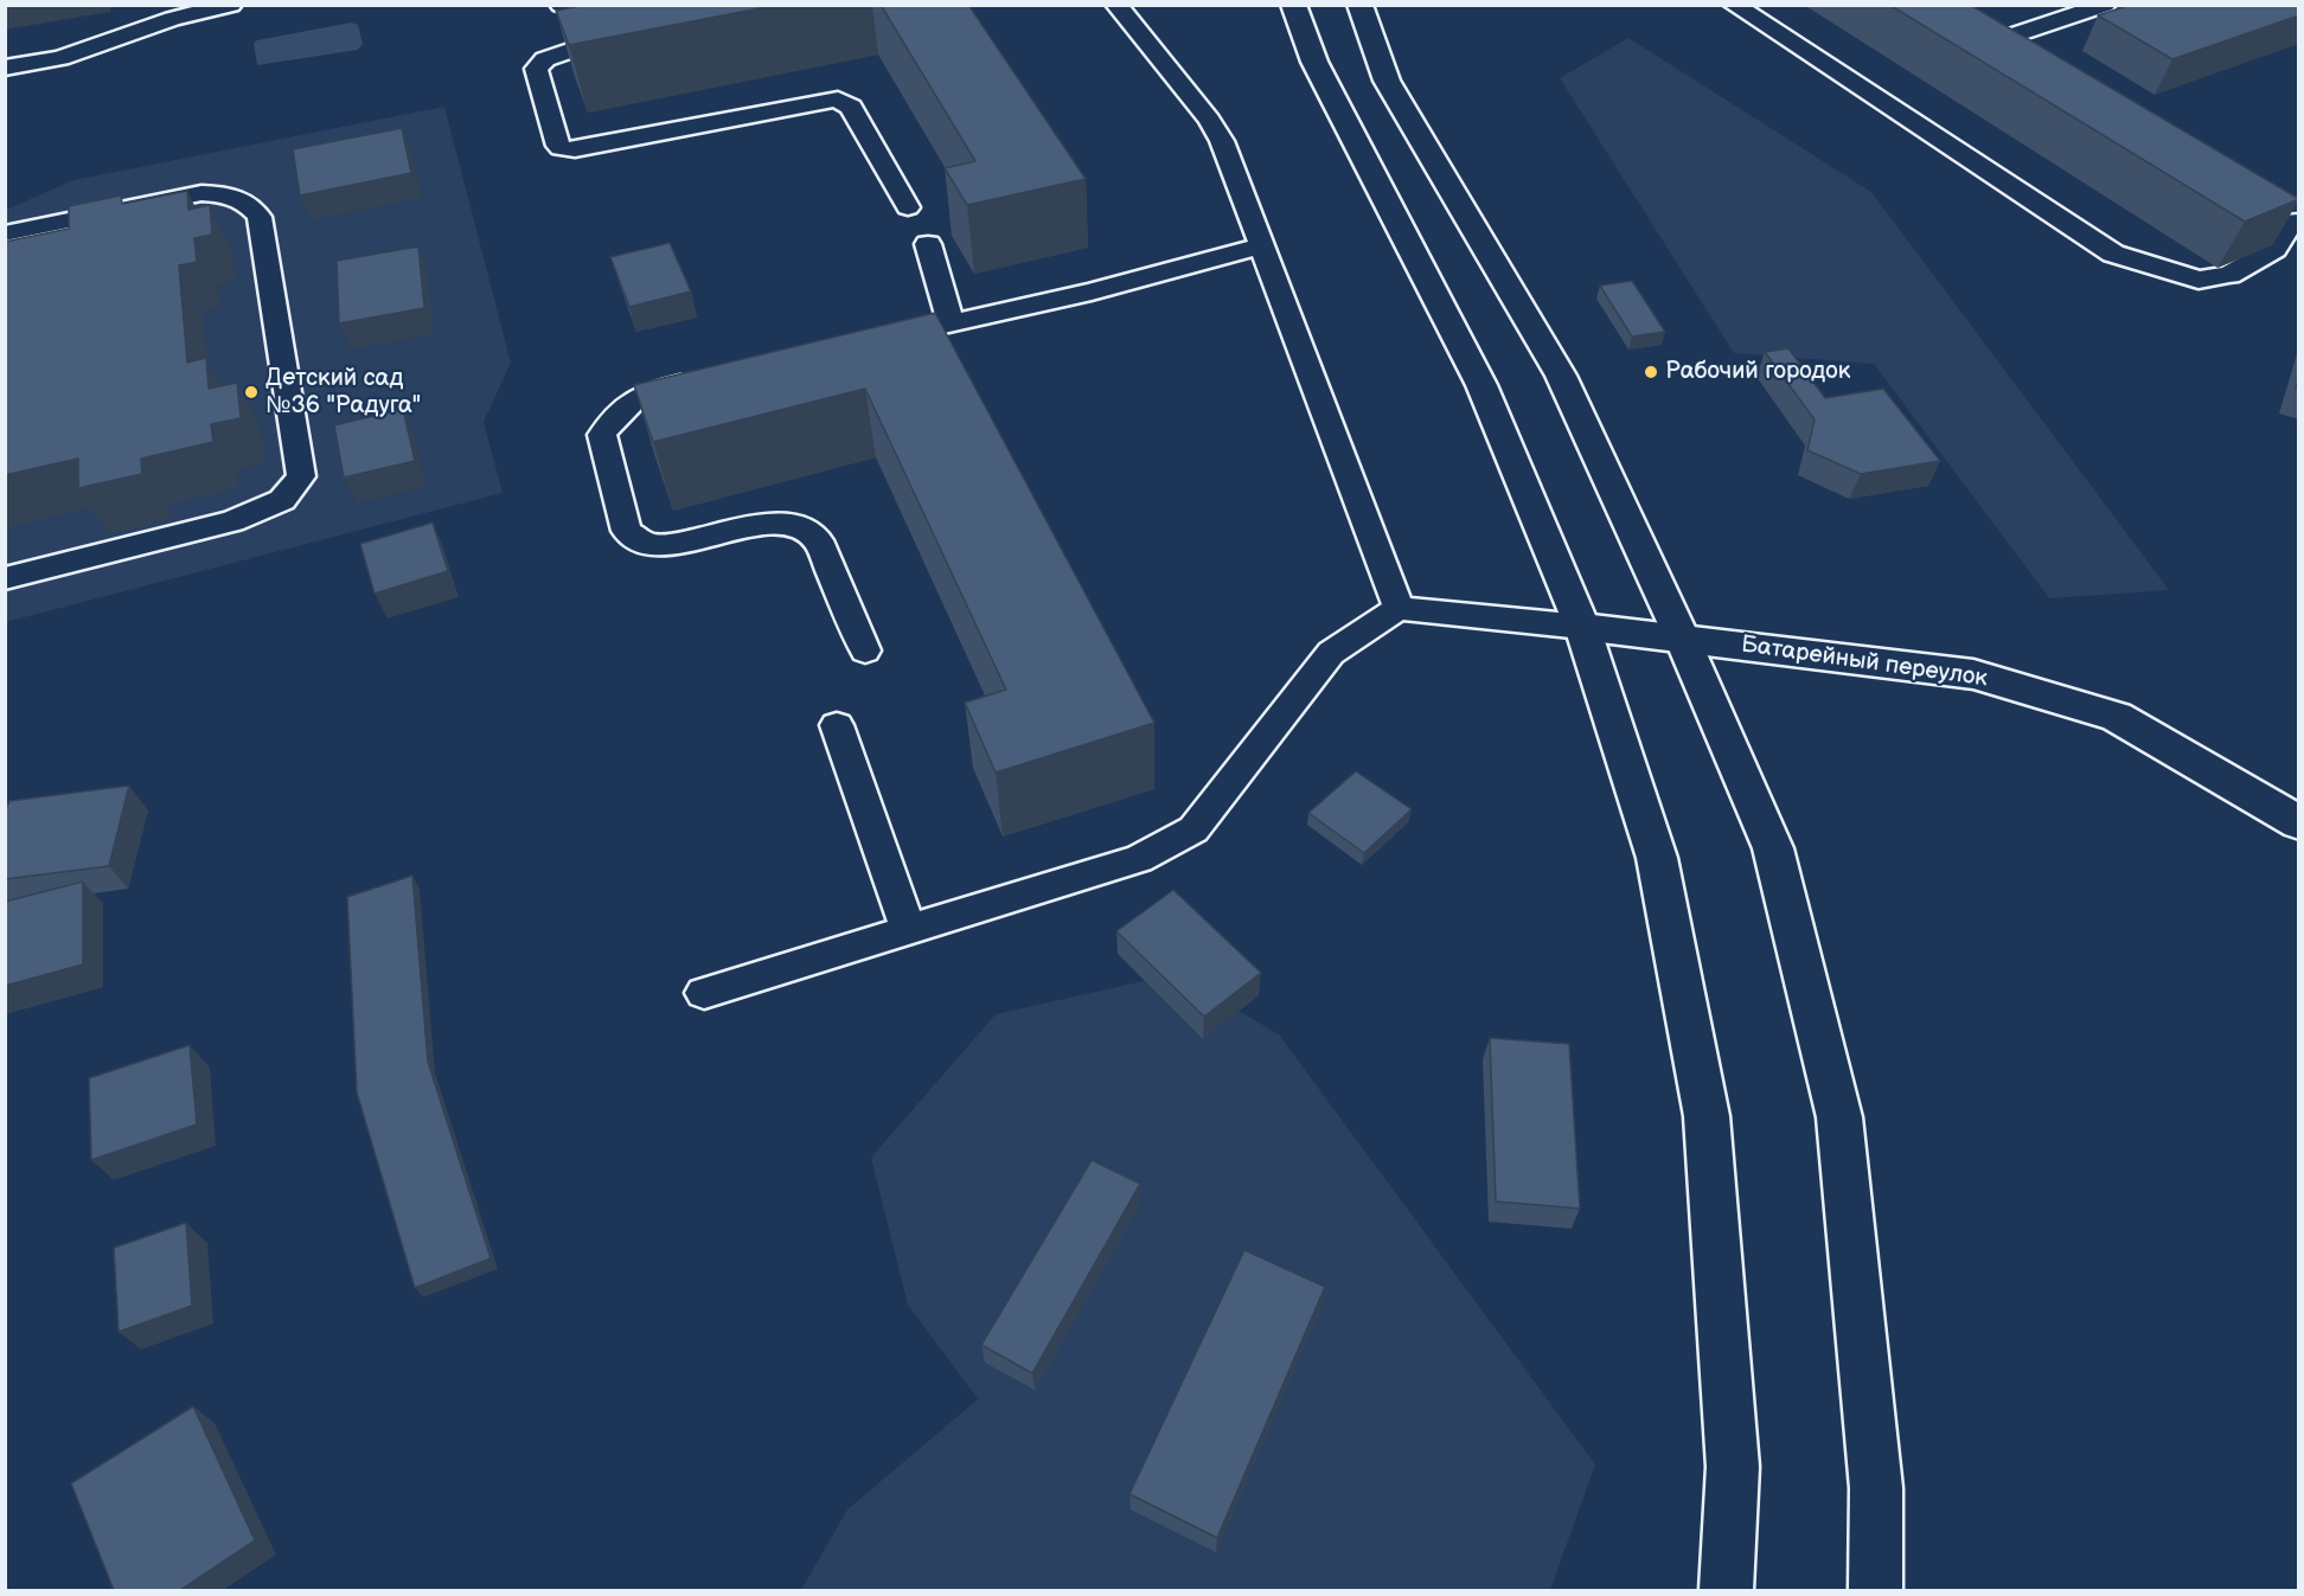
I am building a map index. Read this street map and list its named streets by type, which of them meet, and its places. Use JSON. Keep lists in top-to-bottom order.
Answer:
{
  "streets": {
    "main road": ["Батарейный переулок"]
  },
  "places": ["Рабочий городок", "Детский сад №36 \"Радуга\""]
}
